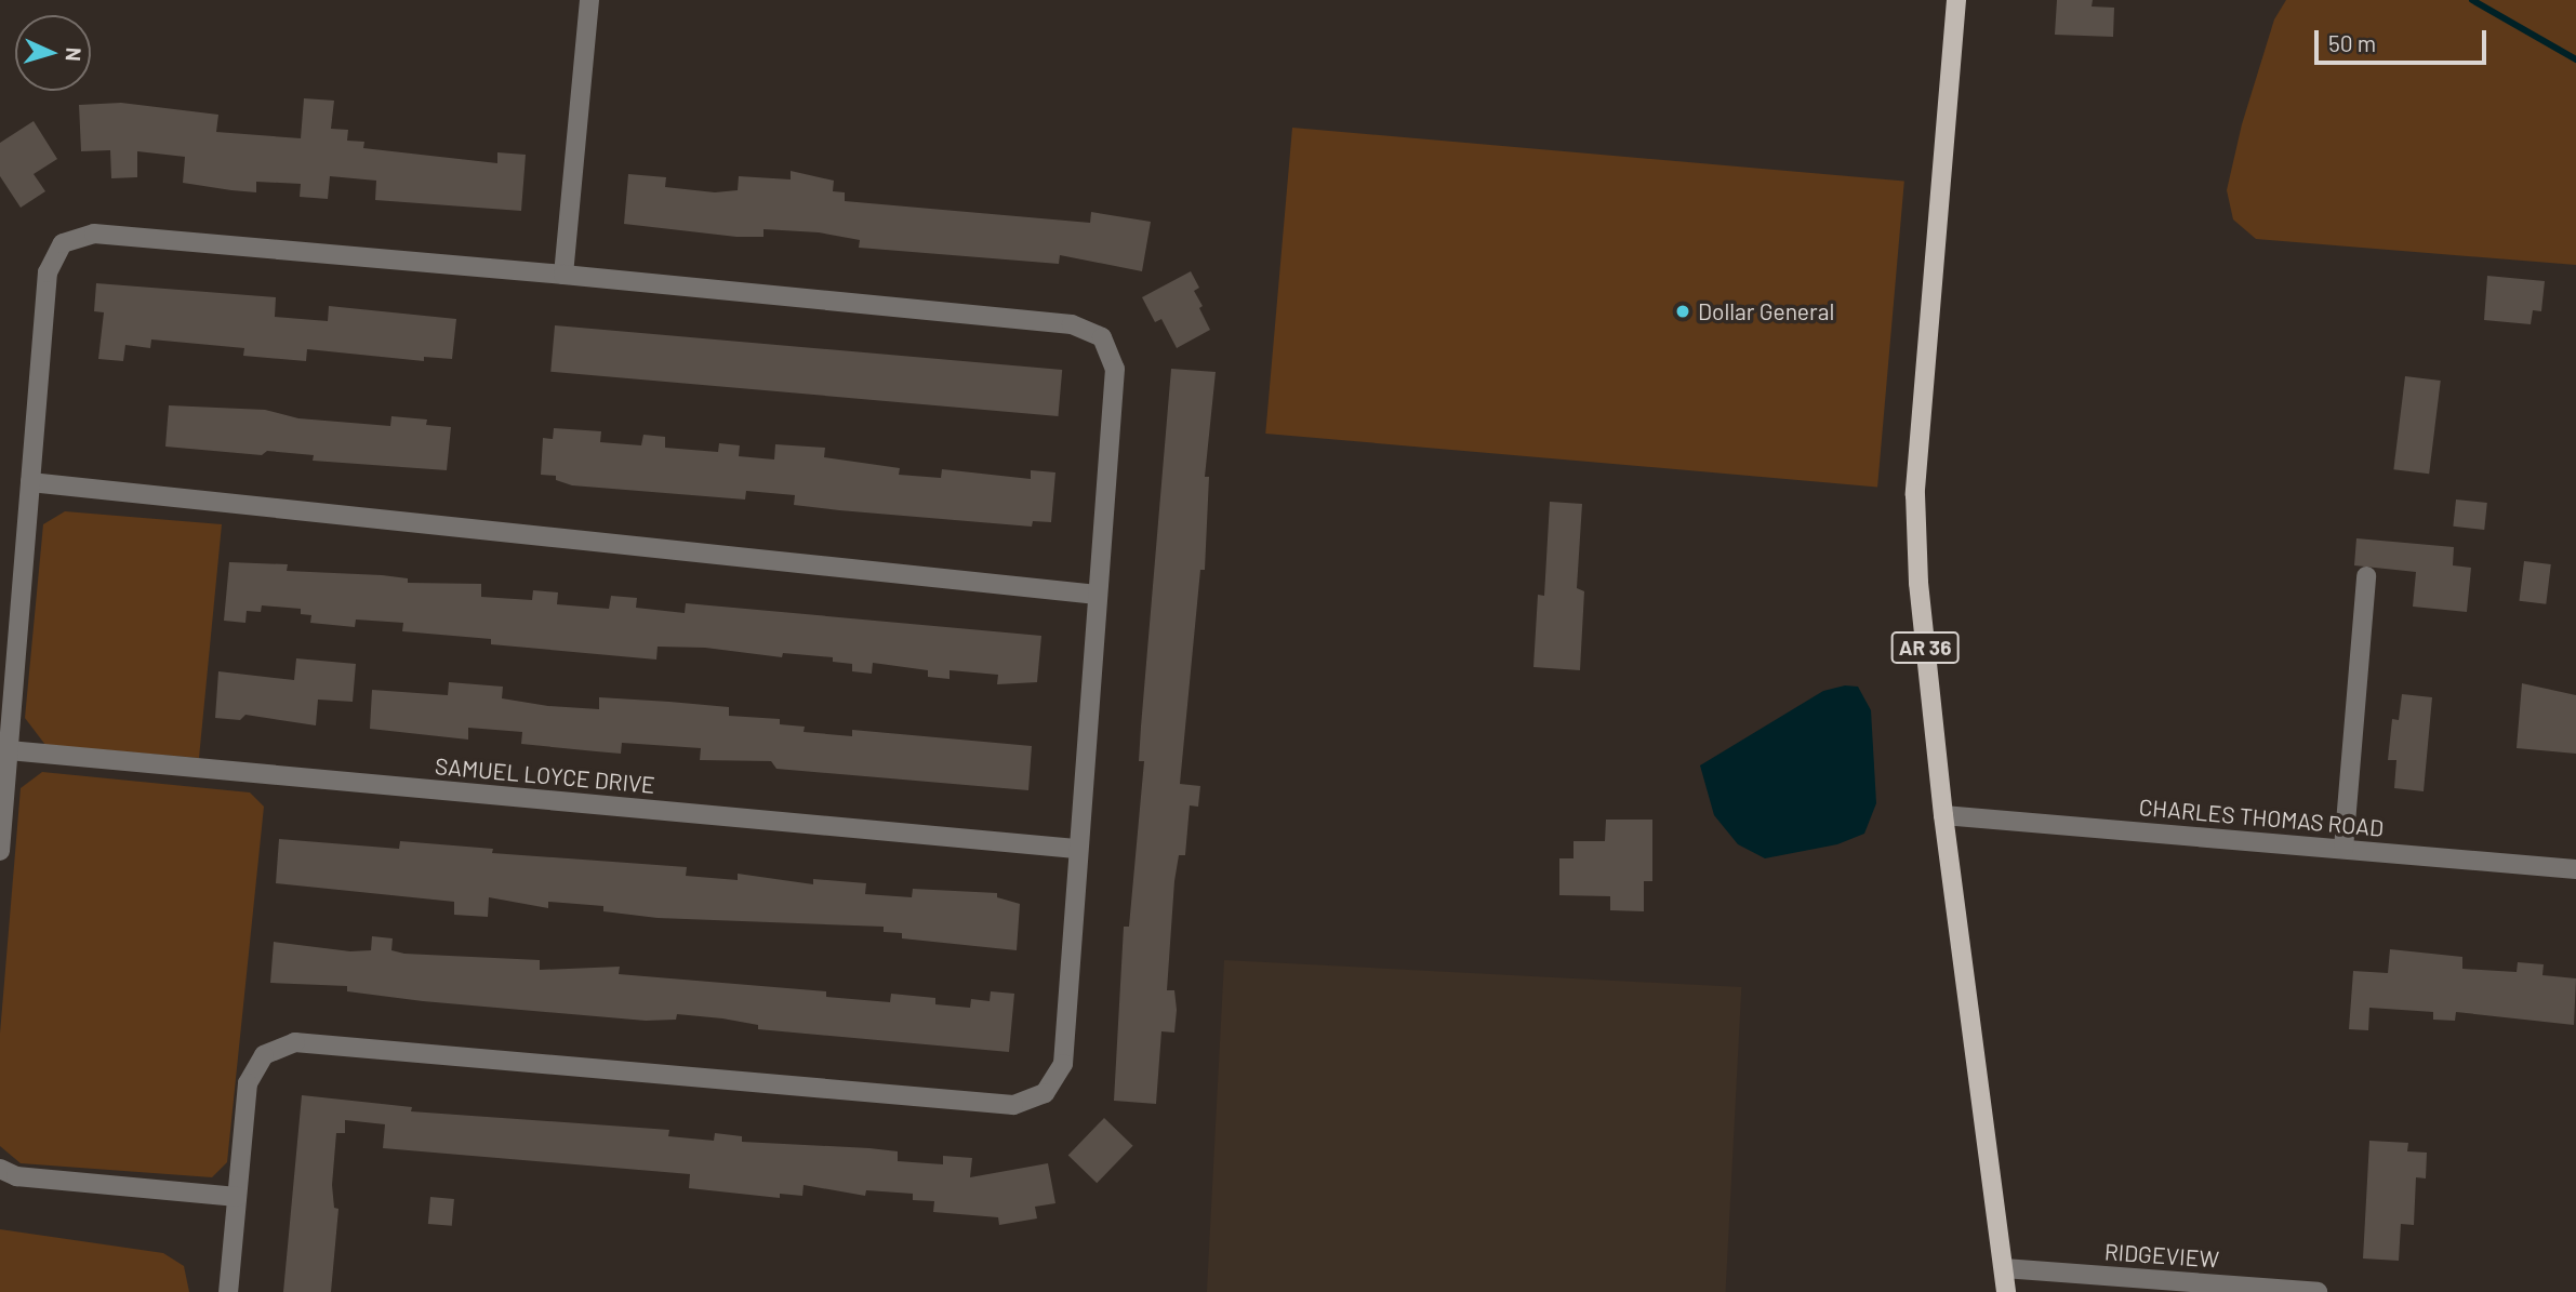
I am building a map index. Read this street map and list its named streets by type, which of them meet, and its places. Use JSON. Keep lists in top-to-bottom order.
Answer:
{
  "streets": {
    "main road": ["AR 36"],
    "street": ["SAMUEL LOYCE DRIVE", "CHARLES THOMAS ROAD", "RIDGEVIEW"]
  },
  "crossings": [
    ["AR 36", "CHARLES THOMAS ROAD"],
    ["AR 36", "RIDGEVIEW"]
  ],
  "places": ["Dollar General"],
  "scale_bar": "50 m",
  "north": "right"
}
